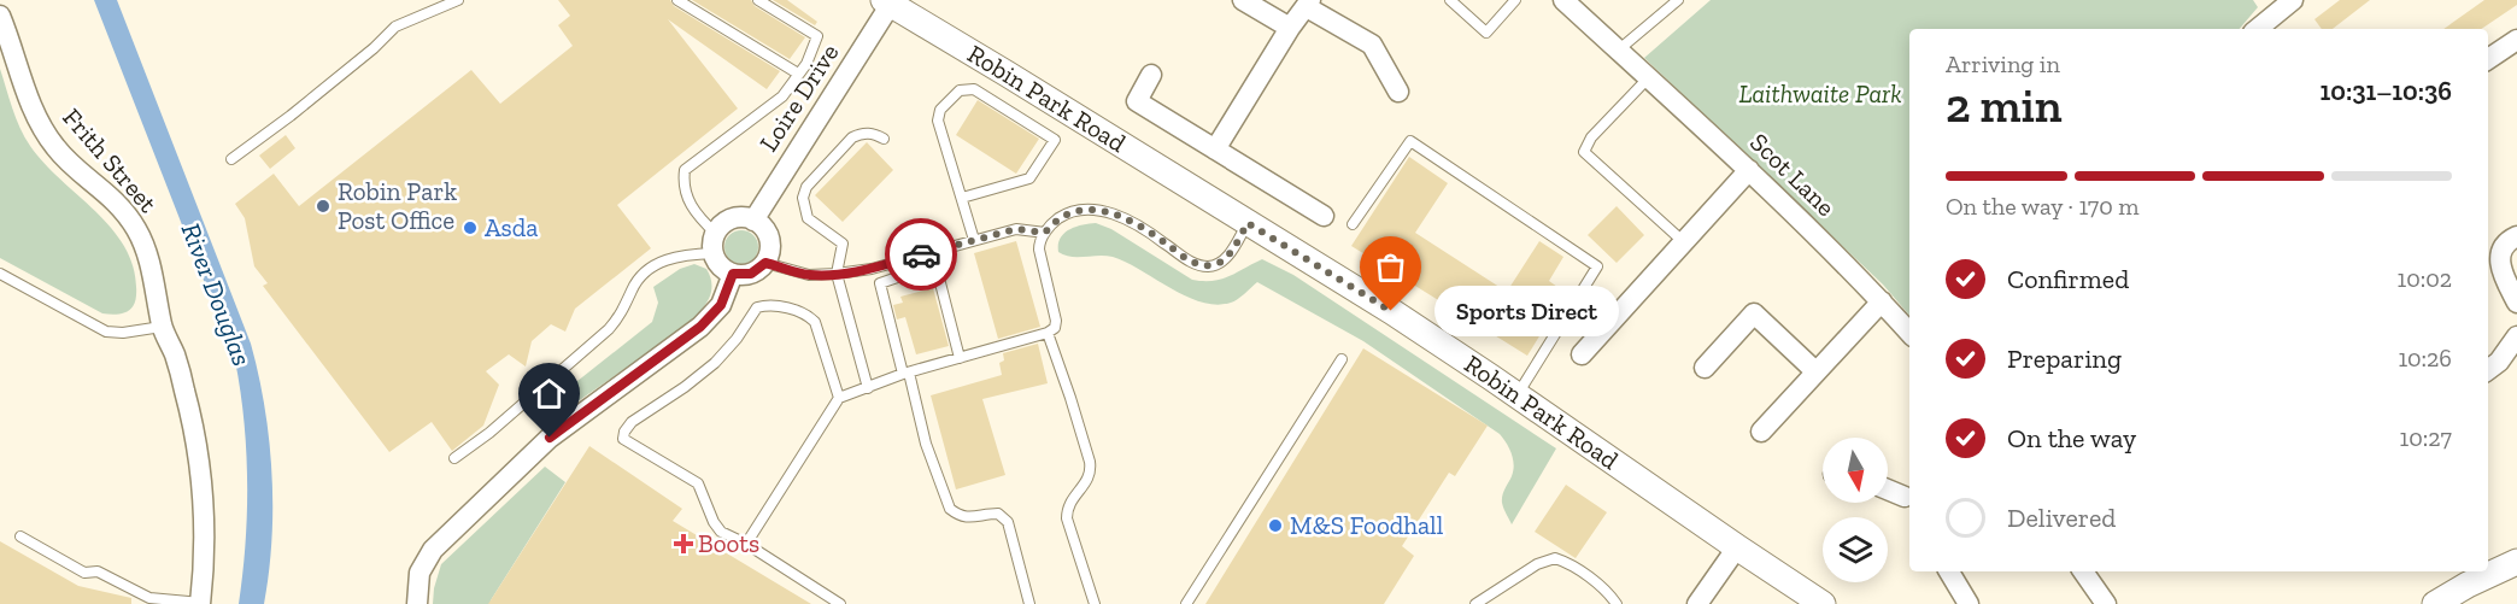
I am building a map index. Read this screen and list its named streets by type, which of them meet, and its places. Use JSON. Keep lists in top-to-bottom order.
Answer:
{
  "streets": {
    "street": [
      "Loire Drive",
      "Robin Park Road",
      "Frith Street",
      "Scot Lane"
    ]
  },
  "crossings": [
    ["Loire Drive", "Robin Park Road"]
  ],
  "water": ["River Douglas"],
  "parks": ["Laithwaite Park"],
  "places": {
    "other": [
      "Robin Park Post Office",
      "Asda",
      "Sports Direct",
      "M&S Foodhall"
    ],
    "health": ["Boots"]
  },
  "north": "bottom",
  "page": {
    "heading": ["2 min", "Arriving in", "10:31–10:36"],
    "bar": "On the way · 170 m",
    "list": [
      ["Confirmed", "10:02"],
      ["Preparing", "10:26"],
      ["On the way", "10:27"],
      "Delivered"
    ],
    "bubble": "Sports Direct"
  }
}
